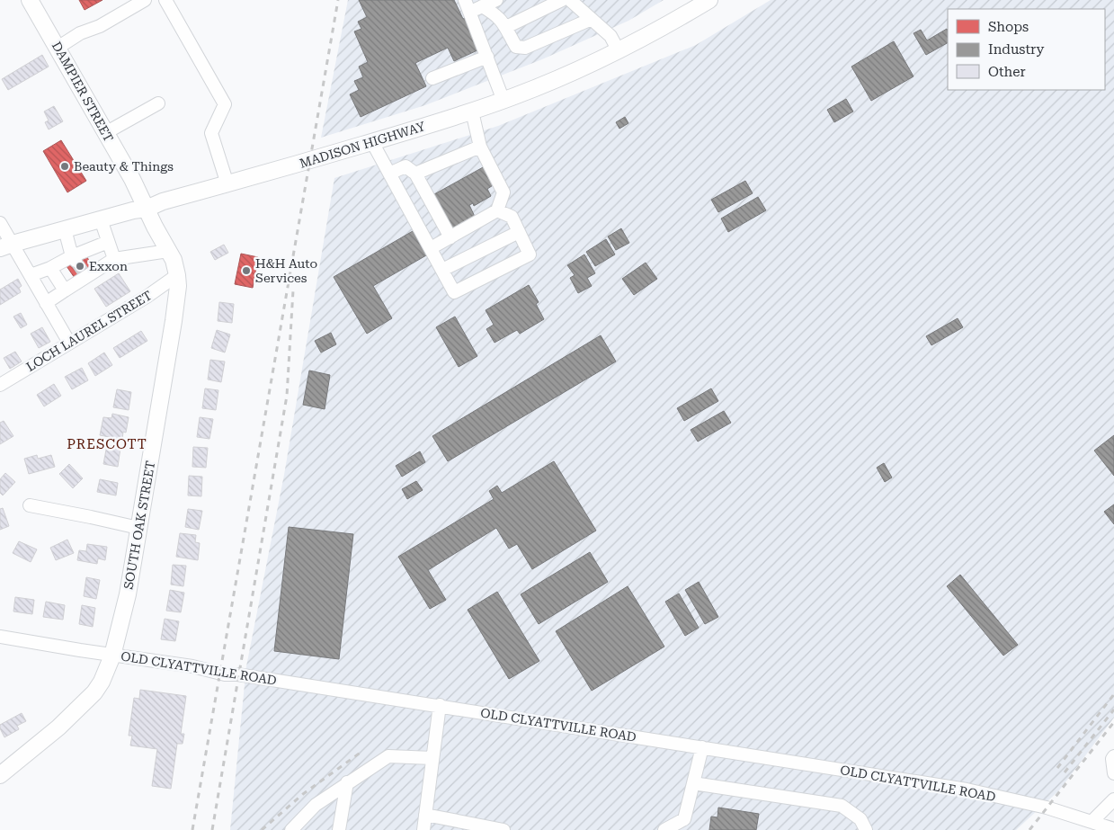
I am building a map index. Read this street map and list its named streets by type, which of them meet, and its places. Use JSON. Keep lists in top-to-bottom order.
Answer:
{
  "streets": {
    "main road": ["DAMPIER STREET", "MADISON HIGHWAY", "SOUTH OAK STREET"],
    "street": ["LOCH LAUREL STREET", "OLD CLYATTVILLE ROAD"]
  },
  "crossings": [
    ["DAMPIER STREET", "MADISON HIGHWAY"],
    ["DAMPIER STREET", "SOUTH OAK STREET"],
    ["MADISON HIGHWAY", "SOUTH OAK STREET"],
    ["LOCH LAUREL STREET", "SOUTH OAK STREET"],
    ["SOUTH OAK STREET", "OLD CLYATTVILLE ROAD"]
  ],
  "districts": ["PRESCOTT"],
  "places": ["Beauty & Things", "Exxon", "H&H Auto Services"],
  "legend": ["Shops", "Industry", "Other"]
}
